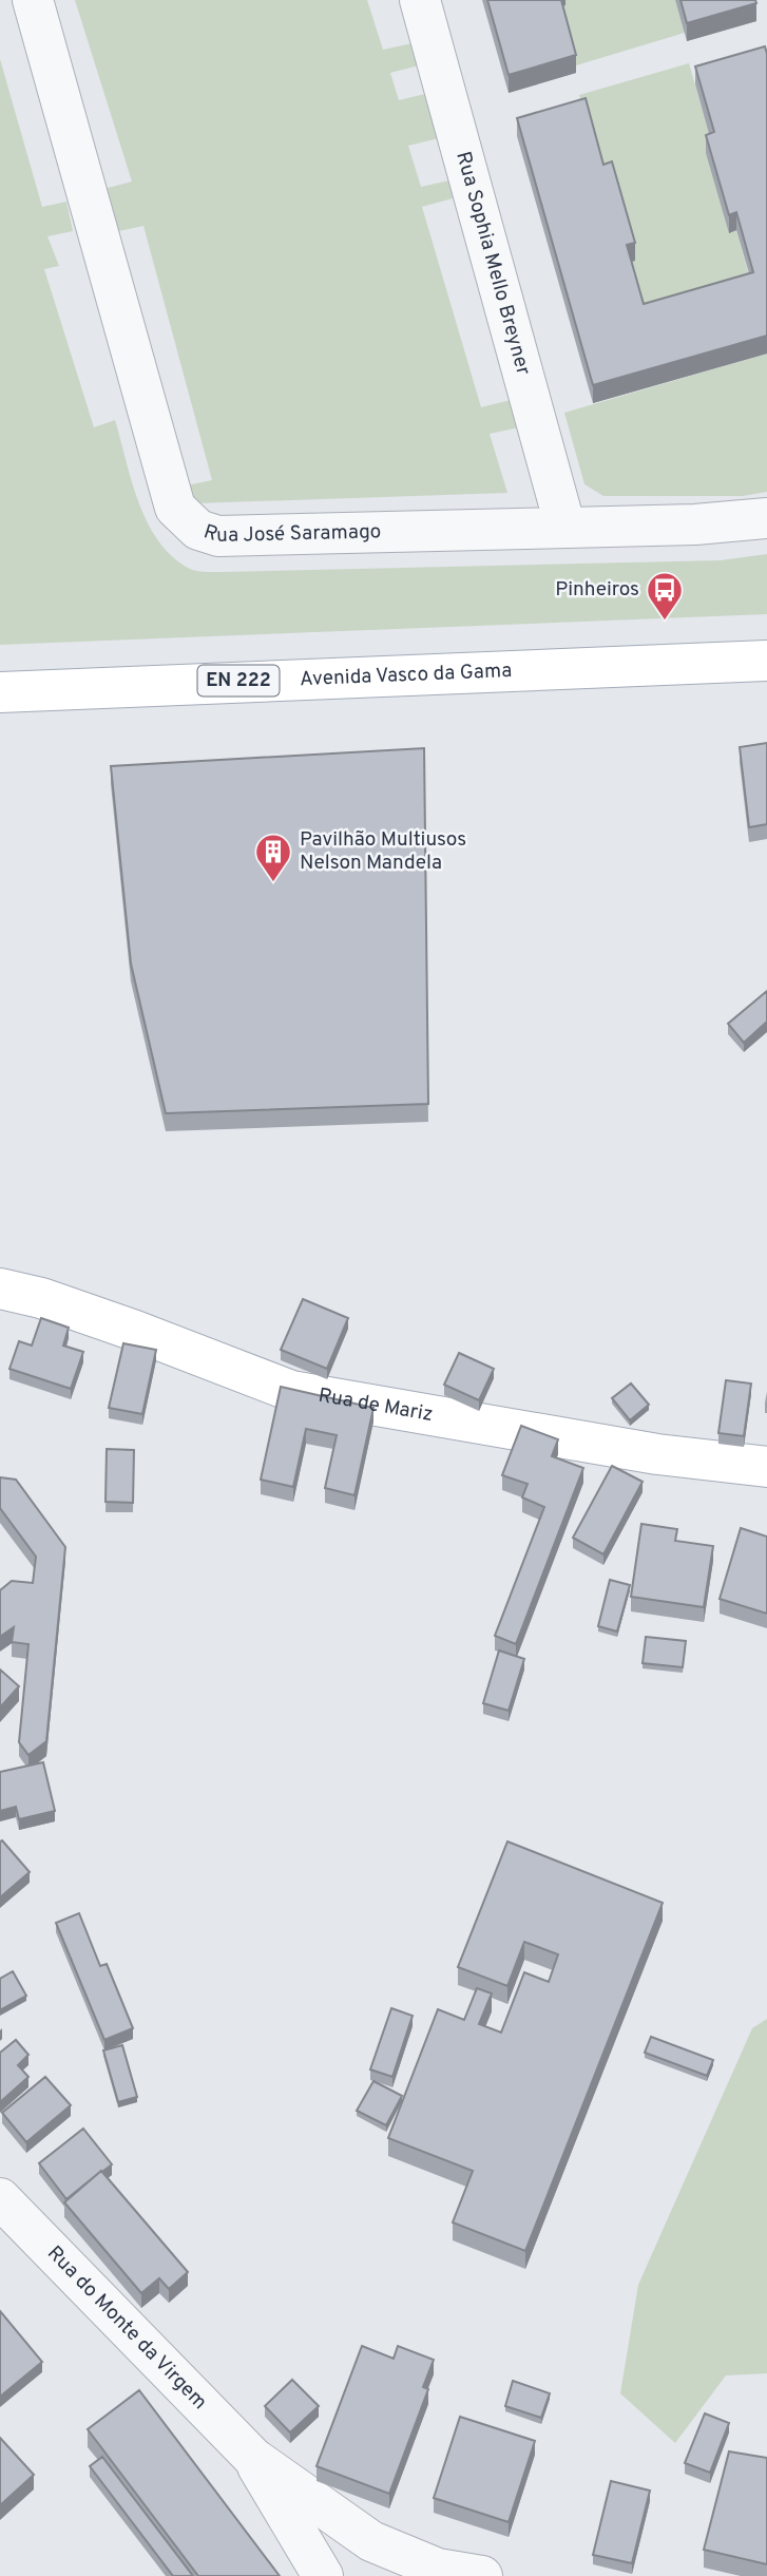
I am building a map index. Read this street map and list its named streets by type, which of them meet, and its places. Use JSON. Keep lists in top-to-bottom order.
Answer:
{
  "streets": {
    "main road": ["Avenida Vasco da Gama", "EN 222", "Rua de Mariz"],
    "street": ["Rua Sophia Mello Breyner", "Rua José Saramago", "Rua do Monte da Virgem"]
  },
  "crossings": [
    ["Rua Sophia Mello Breyner", "Rua José Saramago"]
  ],
  "places": {
    "bus stop": ["Pinheiros"],
    "building": ["Pavilhão Multiusos Nelson Mandela"]
  }
}
